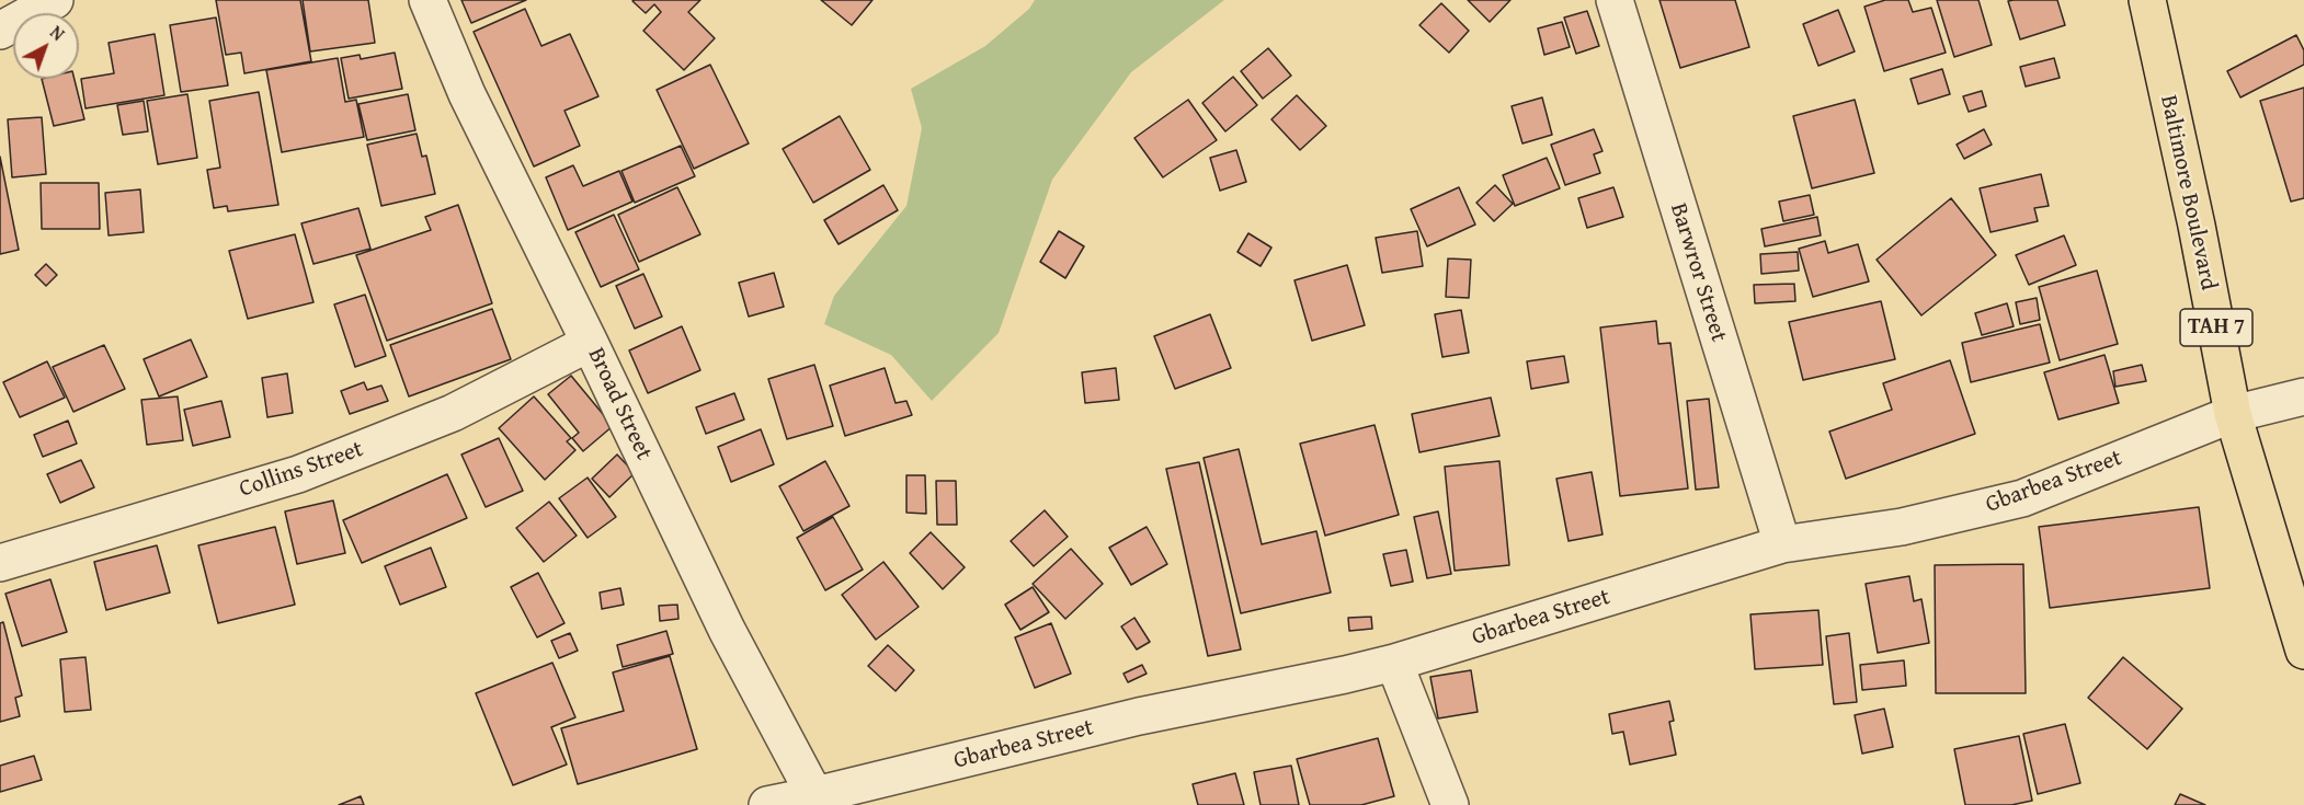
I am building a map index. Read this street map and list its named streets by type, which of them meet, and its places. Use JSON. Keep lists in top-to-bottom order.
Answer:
{
  "streets": {
    "highway": ["Baltimore Boulevard", "TAH 7"],
    "street": [
      "Barwror Street",
      "Broad Street",
      "Collins Street",
      "Gbarbea Street"
    ]
  },
  "crossings": [
    ["Baltimore Boulevard", "Gbarbea Street"],
    ["Barwror Street", "Gbarbea Street"],
    ["Broad Street", "Collins Street"],
    ["Broad Street", "Gbarbea Street"]
  ],
  "north": "top right"
}
